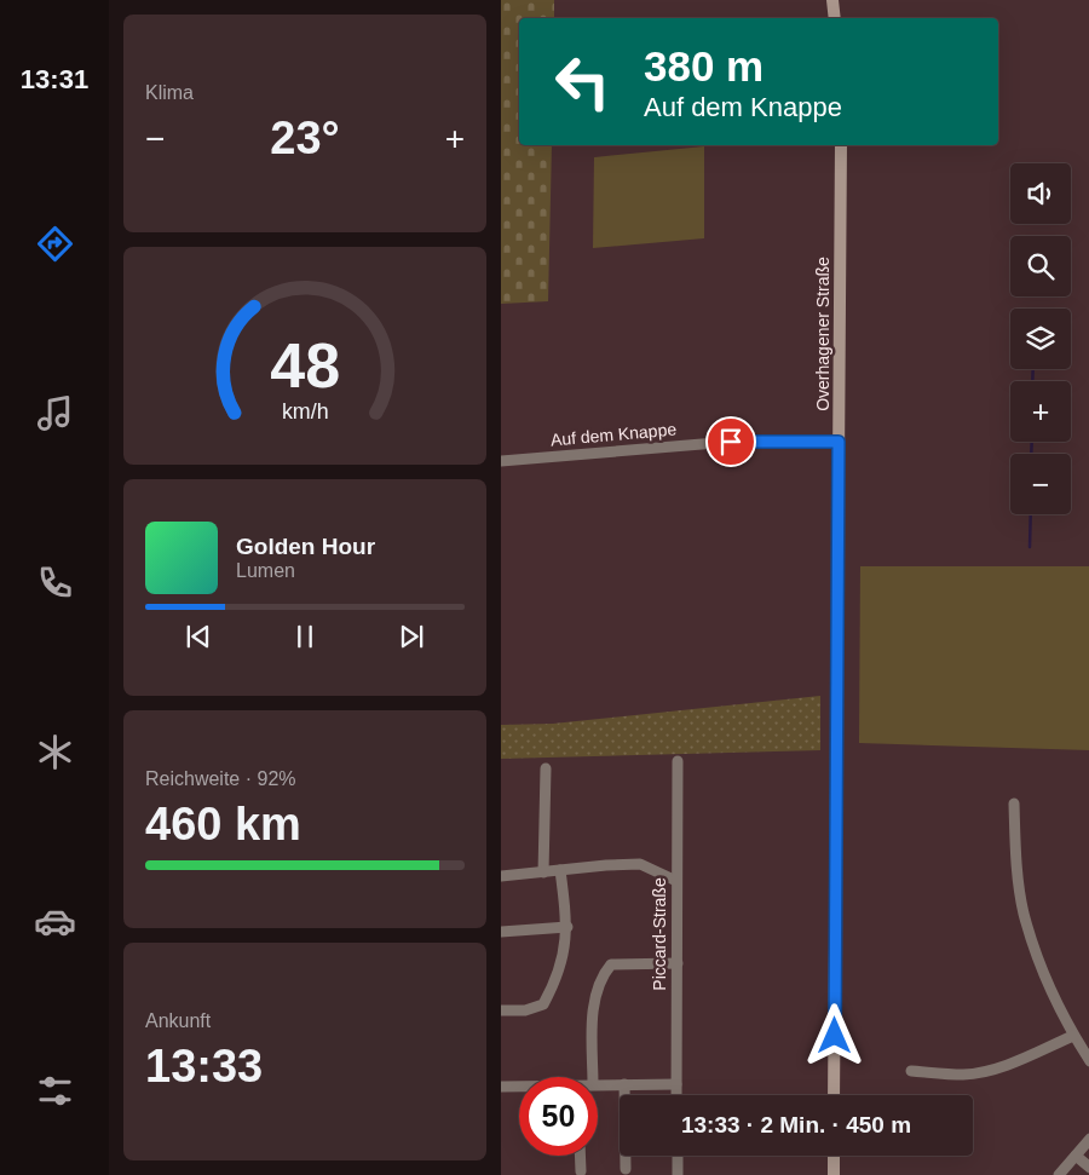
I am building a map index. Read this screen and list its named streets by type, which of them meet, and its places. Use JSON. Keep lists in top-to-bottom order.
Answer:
{
  "streets": {
    "main road": ["Overhagener Straße"],
    "street": ["Auf dem Knappe", "Piccard-Straße"]
  },
  "crossings": [
    ["Overhagener Straße", "Auf dem Knappe"]
  ],
  "page": {
    "tabs": "13:31",
    "tile": [
      "Klima",
      ["Reichweite · 92%", "460 km"],
      ["Ankunft", "13:33"]
    ],
    "turn": ["380 m", "Auf dem Knappe"],
    "heat": ["−", "23°", "+"],
    "map_buttons": ["+", "−"],
    "song": ["Golden Hour", "Lumen"],
    "limit": "50",
    "trip": "13:33 · 2 Min. · 450 m",
    "gauge": ["48", "km/h"]
  }
}
